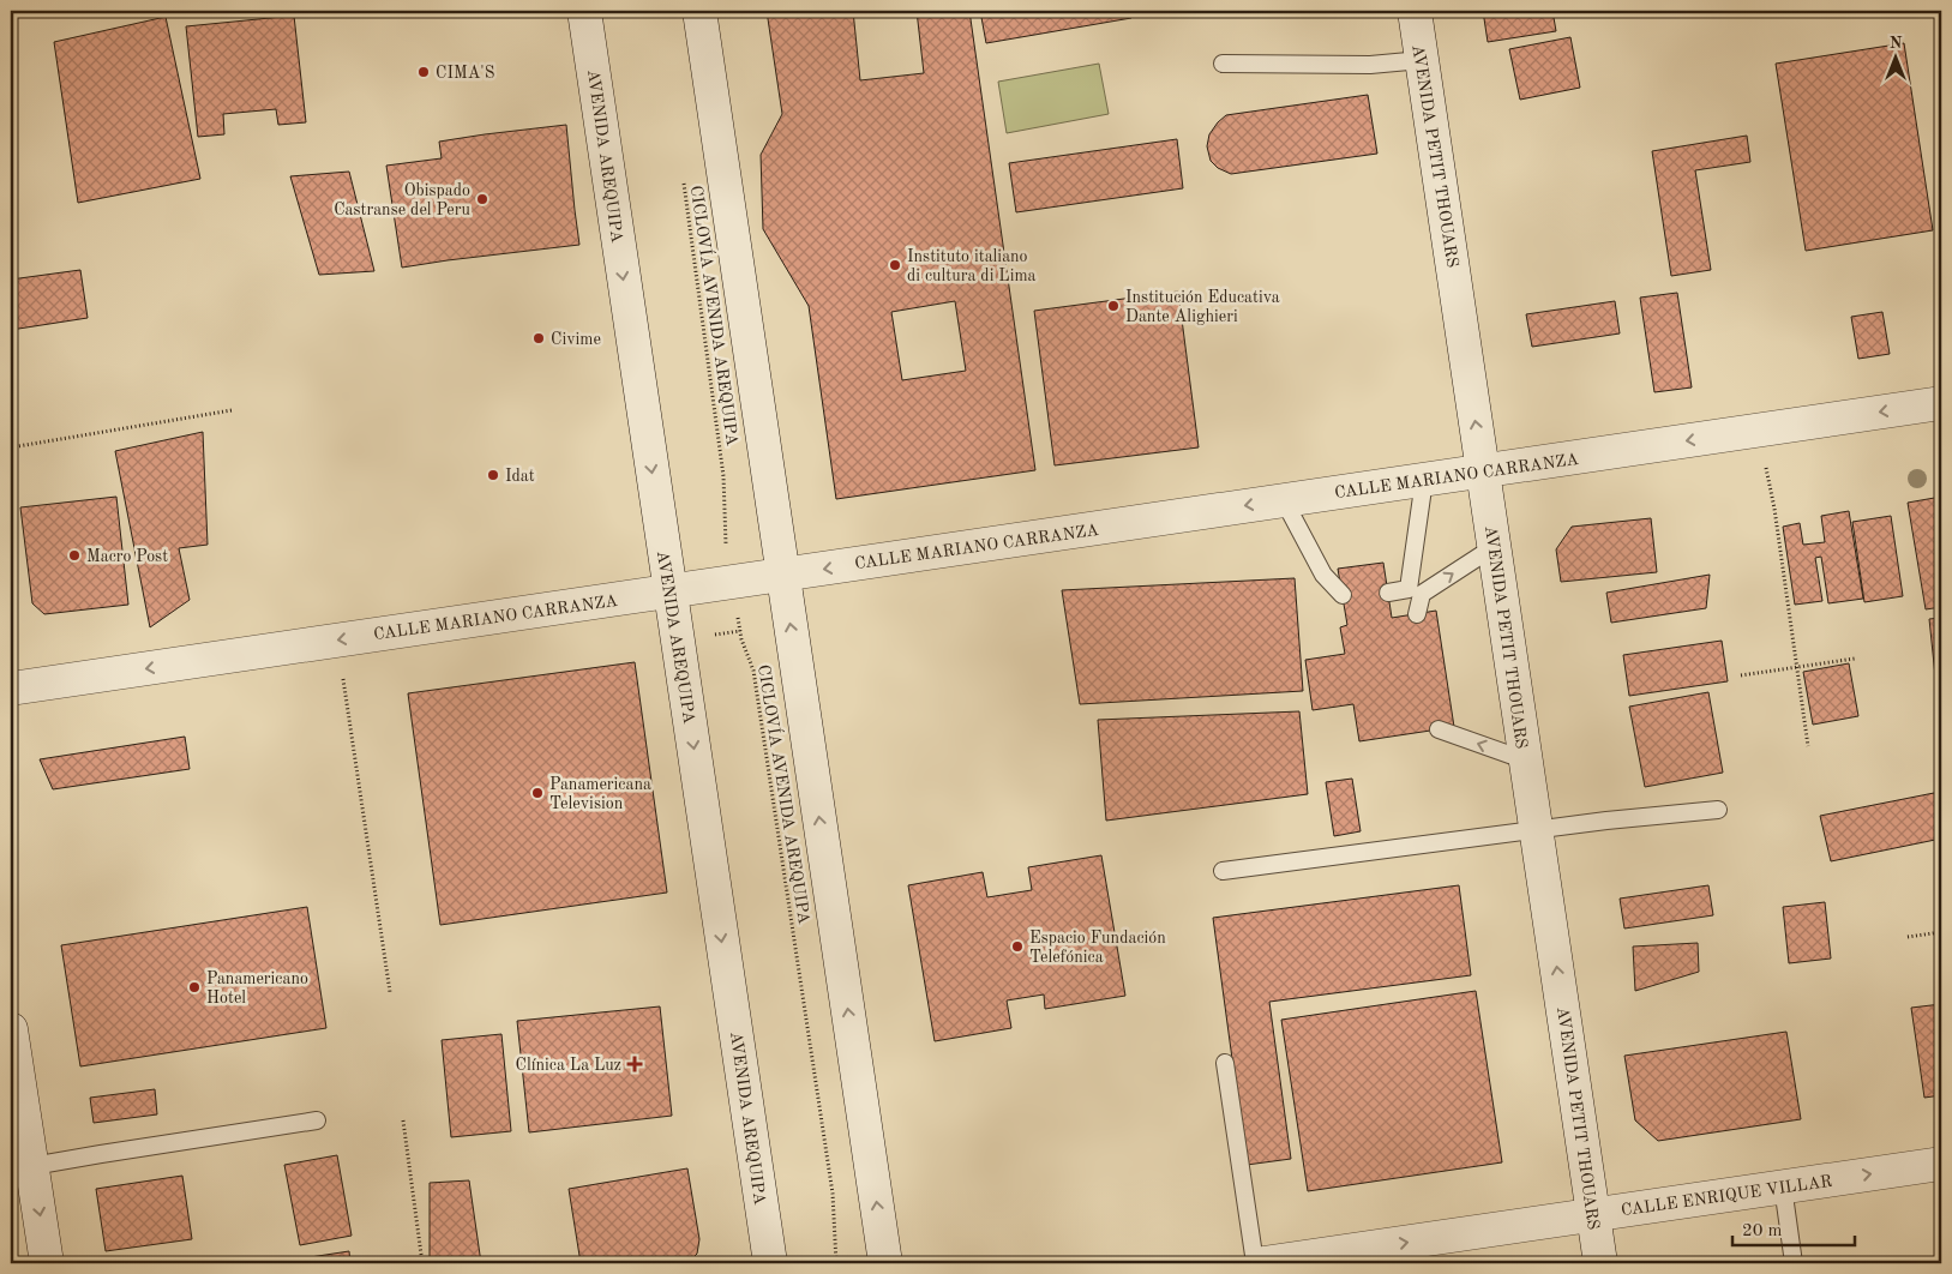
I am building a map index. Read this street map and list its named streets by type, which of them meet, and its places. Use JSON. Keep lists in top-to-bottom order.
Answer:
{
  "streets": {
    "main road": [
      "AVENIDA AREQUIPA",
      "AVENIDA PETIT THOUARS",
      "CALLE MARIANO CARRANZA",
      "CALLE ENRIQUE VILLAR"
    ],
    "path": ["CICLOVÍA AVENIDA AREQUIPA"]
  },
  "crossings": [
    ["AVENIDA AREQUIPA", "CALLE MARIANO CARRANZA"],
    ["AVENIDA PETIT THOUARS", "CALLE MARIANO CARRANZA"],
    ["AVENIDA PETIT THOUARS", "CALLE ENRIQUE VILLAR"],
    ["CICLOVÍA AVENIDA AREQUIPA", "CALLE MARIANO CARRANZA"]
  ],
  "one_way": ["AVENIDA PETIT THOUARS", "CALLE MARIANO CARRANZA", "CALLE ENRIQUE VILLAR"],
  "places": {
    "other": [
      "CIMA'S",
      "Obispado Castranse del Peru",
      "Instituto italiano di cultura di Lima",
      "Institución Educativa Dante Alighieri",
      "Civime",
      "Idat",
      "Macro Post",
      "Panamericana Television",
      "Espacio Fundación Telefónica",
      "Panamericano Hotel"
    ],
    "health": ["Clínica La Luz"]
  },
  "scale_bar": "20 m",
  "north": "top"
}
